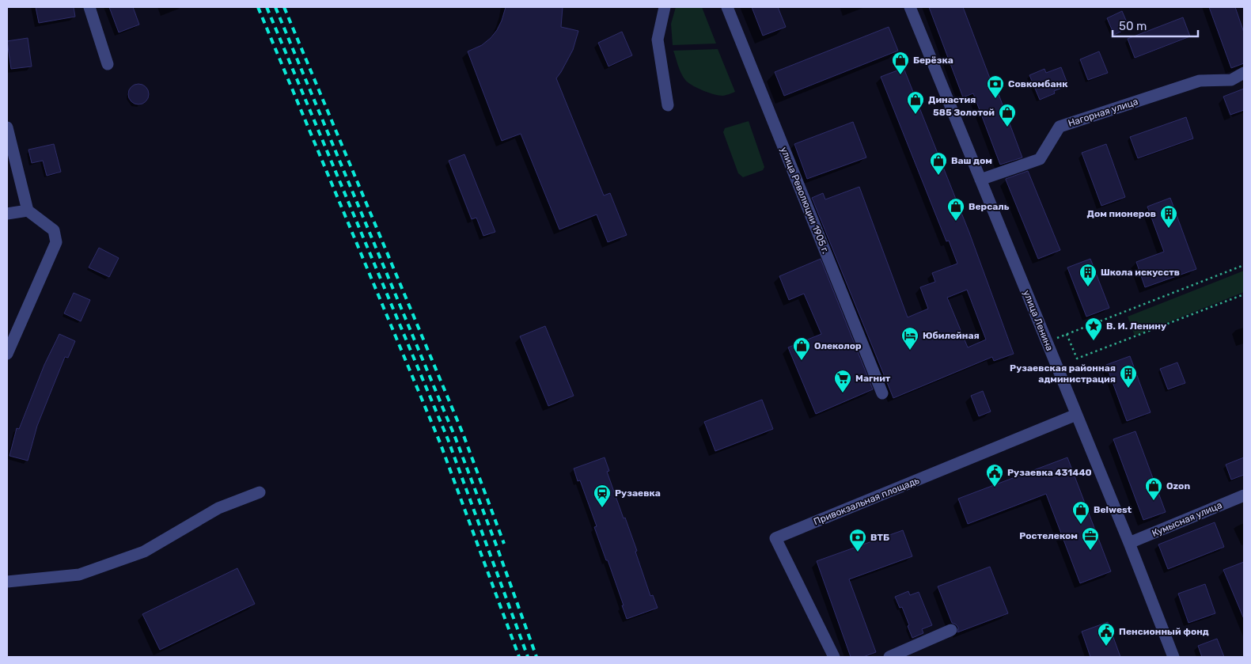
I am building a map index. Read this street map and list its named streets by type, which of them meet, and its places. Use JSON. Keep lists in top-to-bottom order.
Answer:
{
  "streets": {
    "street": [
      "Нагорная улица",
      "улица Революции 1905 г.",
      "улица Ленина",
      "Привокзальная площадь",
      "Кумысная улица"
    ]
  },
  "crossings": [
    ["Нагорная улица", "улица Ленина"],
    ["улица Ленина", "Привокзальная площадь"],
    ["улица Ленина", "Кумысная улица"]
  ],
  "places": {
    "shop": [
      "Берёзка",
      "Династия",
      "585 Золотой",
      "Ваш дом",
      "Версаль",
      "Олеколор",
      "Ozon",
      "Belwest"
    ],
    "bank": ["Совкомбанк", "ВТБ"],
    "building": ["Дом пионеров", "Школа искусств", "Рузаевская районная администрация"],
    "place": ["В. И. Ленину"],
    "hotel": ["Юбилейная"],
    "supermarket": ["Магнит"],
    "public building": ["Рузаевка 431440", "Пенсионный фонд"],
    "station": ["Рузаевка"],
    "office": ["Ростелеком"]
  },
  "scale_bar": "50 m"
}
